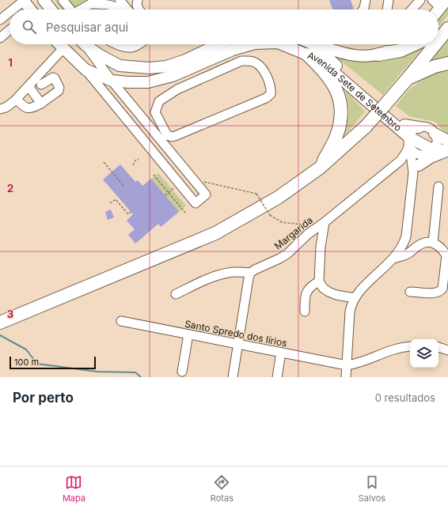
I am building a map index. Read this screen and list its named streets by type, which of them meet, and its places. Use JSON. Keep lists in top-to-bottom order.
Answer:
{
  "streets": {
    "main road": ["Avenida Sete de Setembro"],
    "street": ["Margarida", "Santo Spredo dos lírios"]
  },
  "crossings": [
    ["Avenida Sete de Setembro", "Margarida"]
  ],
  "scale_bar": "100 m",
  "page": {
    "search": "Pesquisar aqui",
    "scale": "100 m",
    "heading": ["Por perto", "0 resultados"],
    "nav": ["Mapa", "Rotas", "Salvos"]
  },
  "grid": {
    "rows": ["1", "2", "3"]
  }
}
